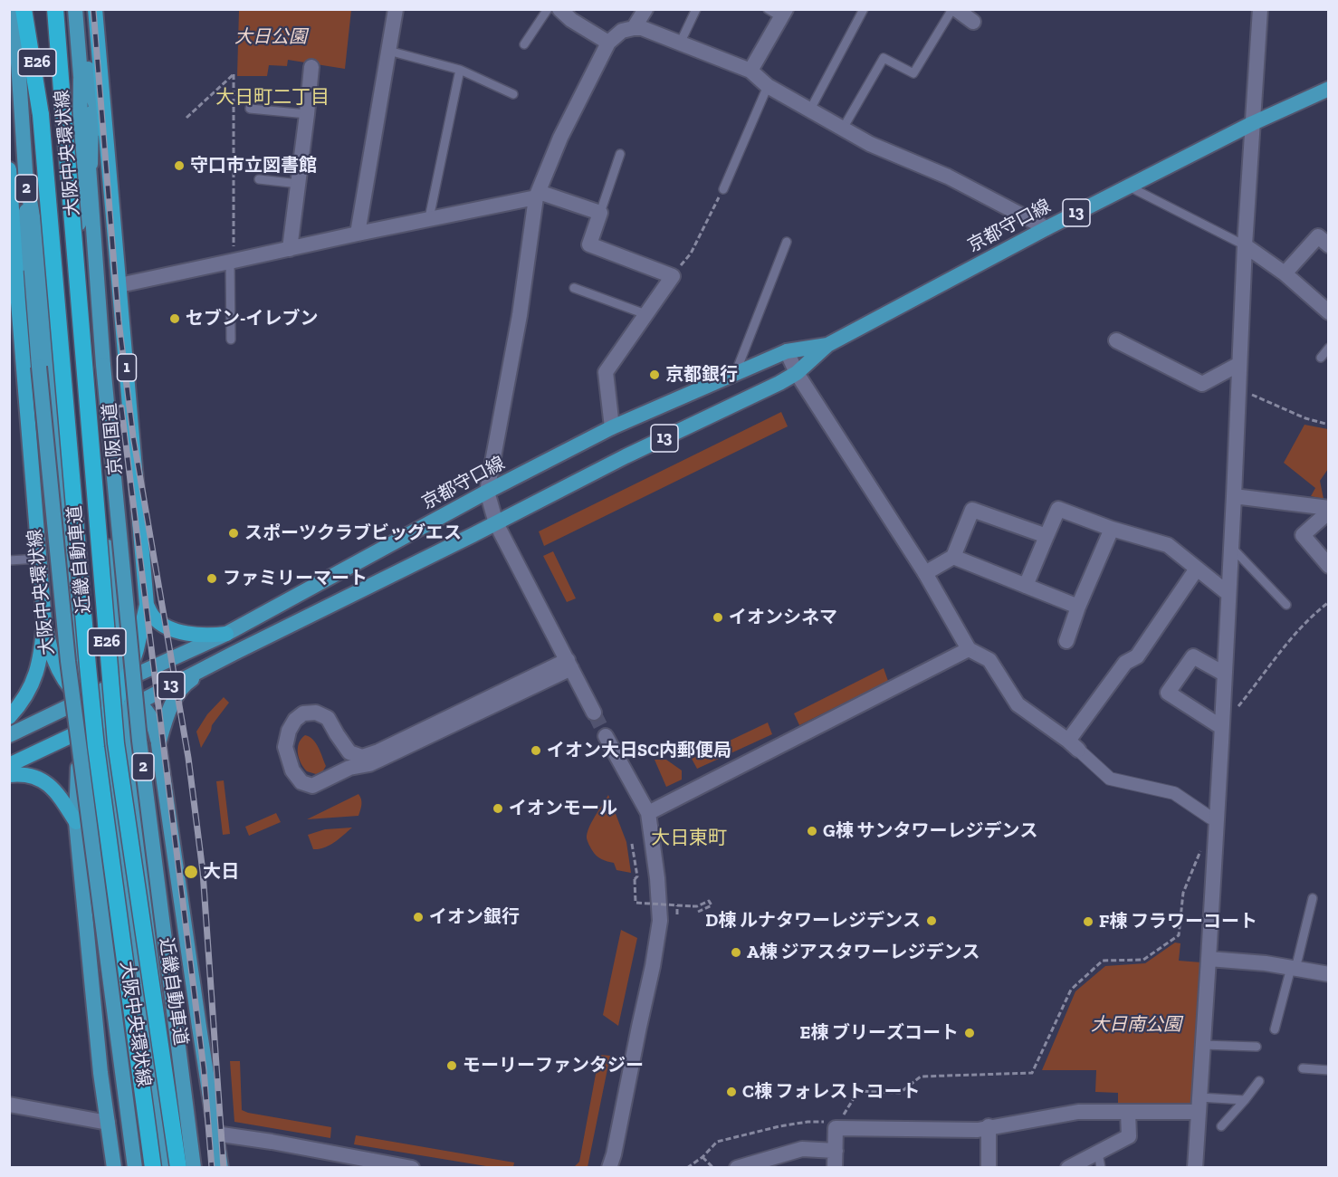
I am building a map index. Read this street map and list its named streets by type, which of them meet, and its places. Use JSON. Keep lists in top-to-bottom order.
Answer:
{
  "streets": {
    "highway": [
      "E26",
      "1",
      "京阪国道",
      "近畿自動車道"
    ],
    "main road": [
      "大阪中央環状線",
      "2",
      "13",
      "京都守口線"
    ]
  },
  "crossings": [
    ["京都守口線", "京阪国道"]
  ],
  "districts": ["大日町二丁目", "大日東町"],
  "parks": ["大日公園", "大日南公園"],
  "places": [
    "守口市立図書館",
    "セブン-イレブン",
    "京都銀行",
    "スポーツクラブビッグエス",
    "ファミリーマート",
    "イオンシネマ",
    "イオン大日SC内郵便局",
    "イオンモール",
    "G棟 サンタワーレジデンス",
    "大日",
    "イオン銀行",
    "D棟 ルナタワーレジデンス",
    "F棟 フラワーコート",
    "A棟 ジアスタワーレジデンス",
    "E棟 ブリーズコート",
    "モーリーファンタジー",
    "C棟 フォレストコート"
  ]
}
